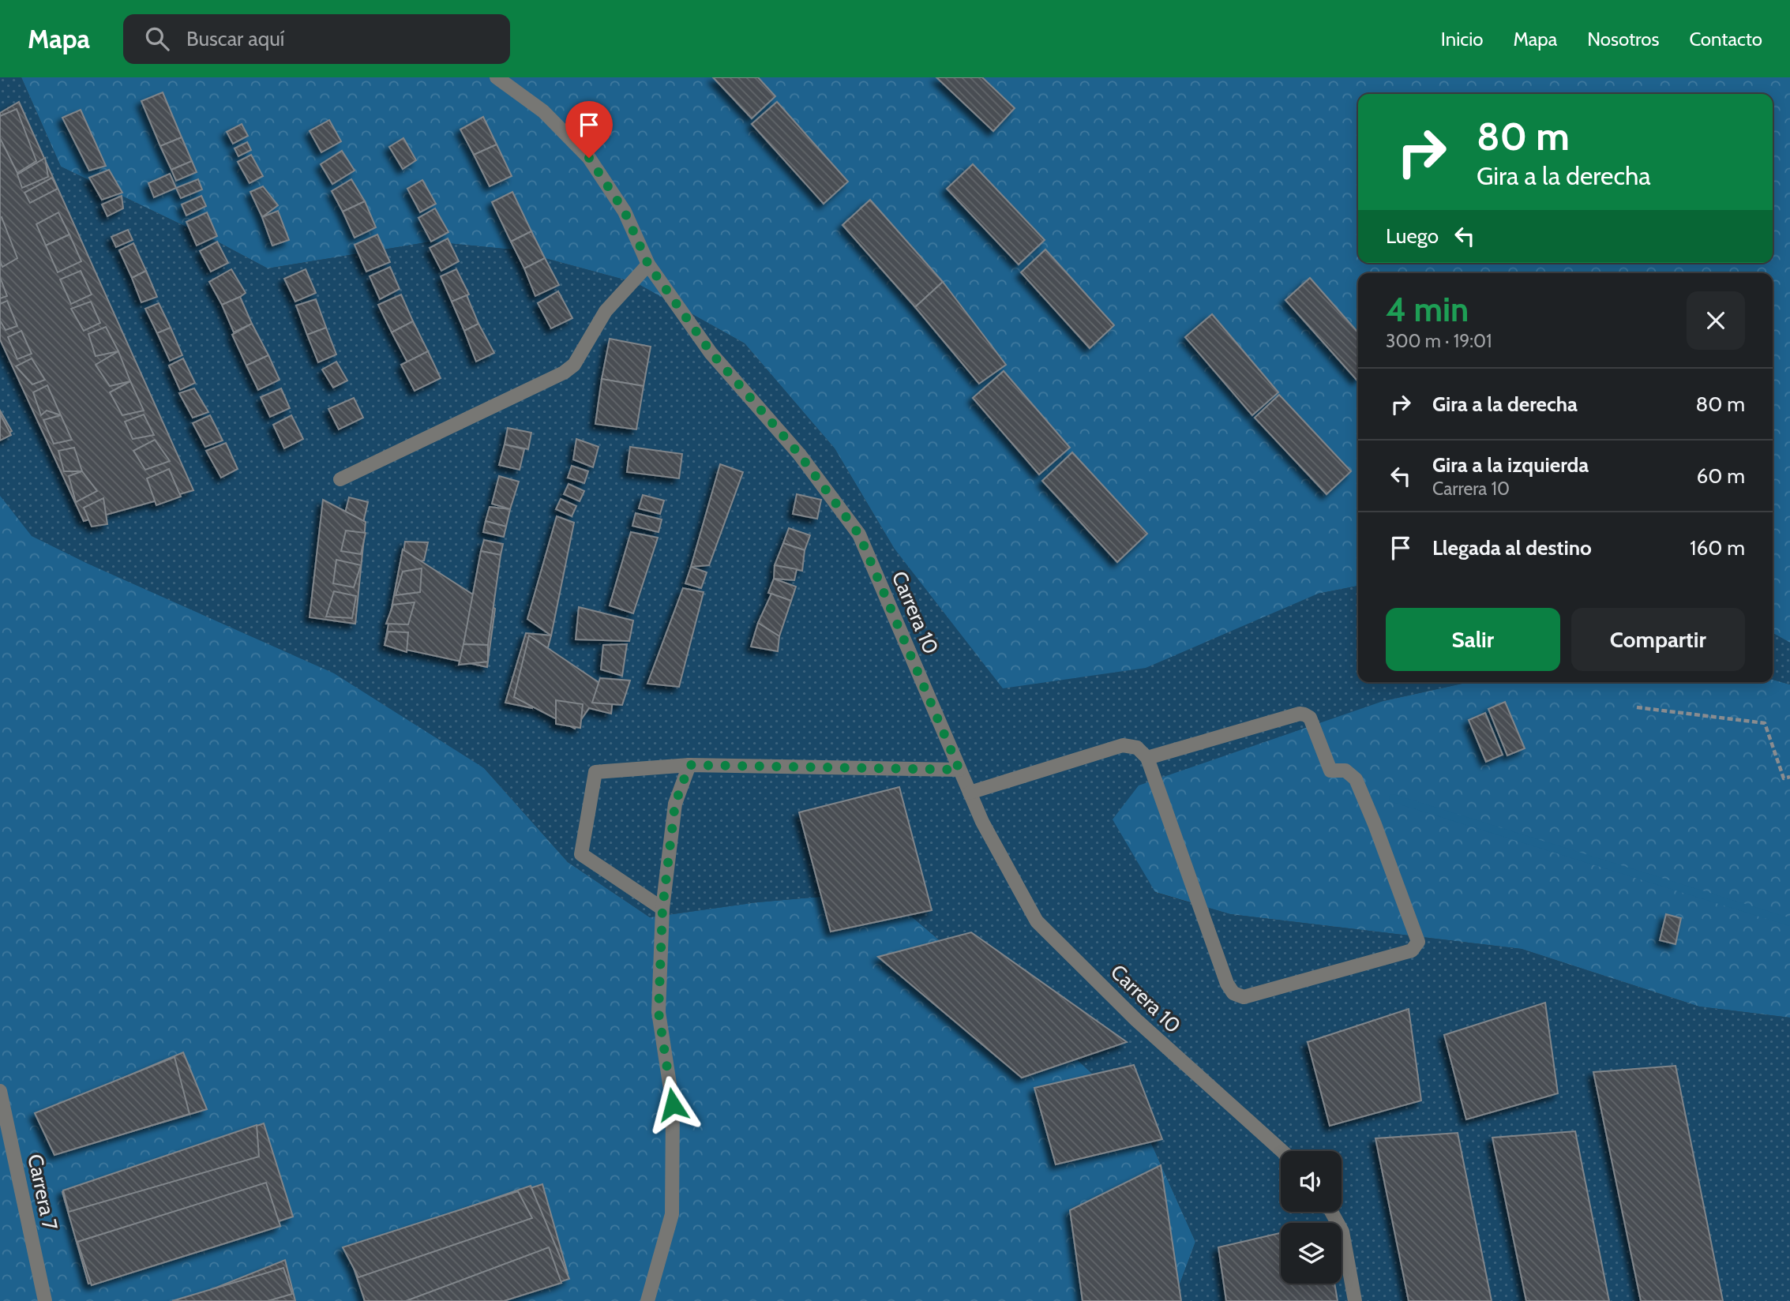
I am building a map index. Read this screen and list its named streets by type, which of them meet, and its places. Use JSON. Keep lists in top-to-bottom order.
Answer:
{
  "streets": {
    "street": ["Carrera 10", "Carrera 7"]
  },
  "page": {
    "header": "Mapa",
    "search": "Buscar aquí",
    "nav": [
      "Inicio",
      "Mapa",
      "Nosotros",
      "Contacto"
    ],
    "turn": ["80 m", "Gira a la derecha"],
    "then": "Luego",
    "heading": ["4 min", "300 m · 19:01"],
    "list": [
      {
        "name": "Gira a la derecha",
        "value": "80 m"
      },
      {
        "name": "Gira a la izquierda",
        "note": "Carrera 10",
        "value": "60 m"
      },
      {
        "name": "Llegada al destino",
        "value": "160 m"
      }
    ],
    "buttons": ["Salir", "Compartir"]
  }
}
